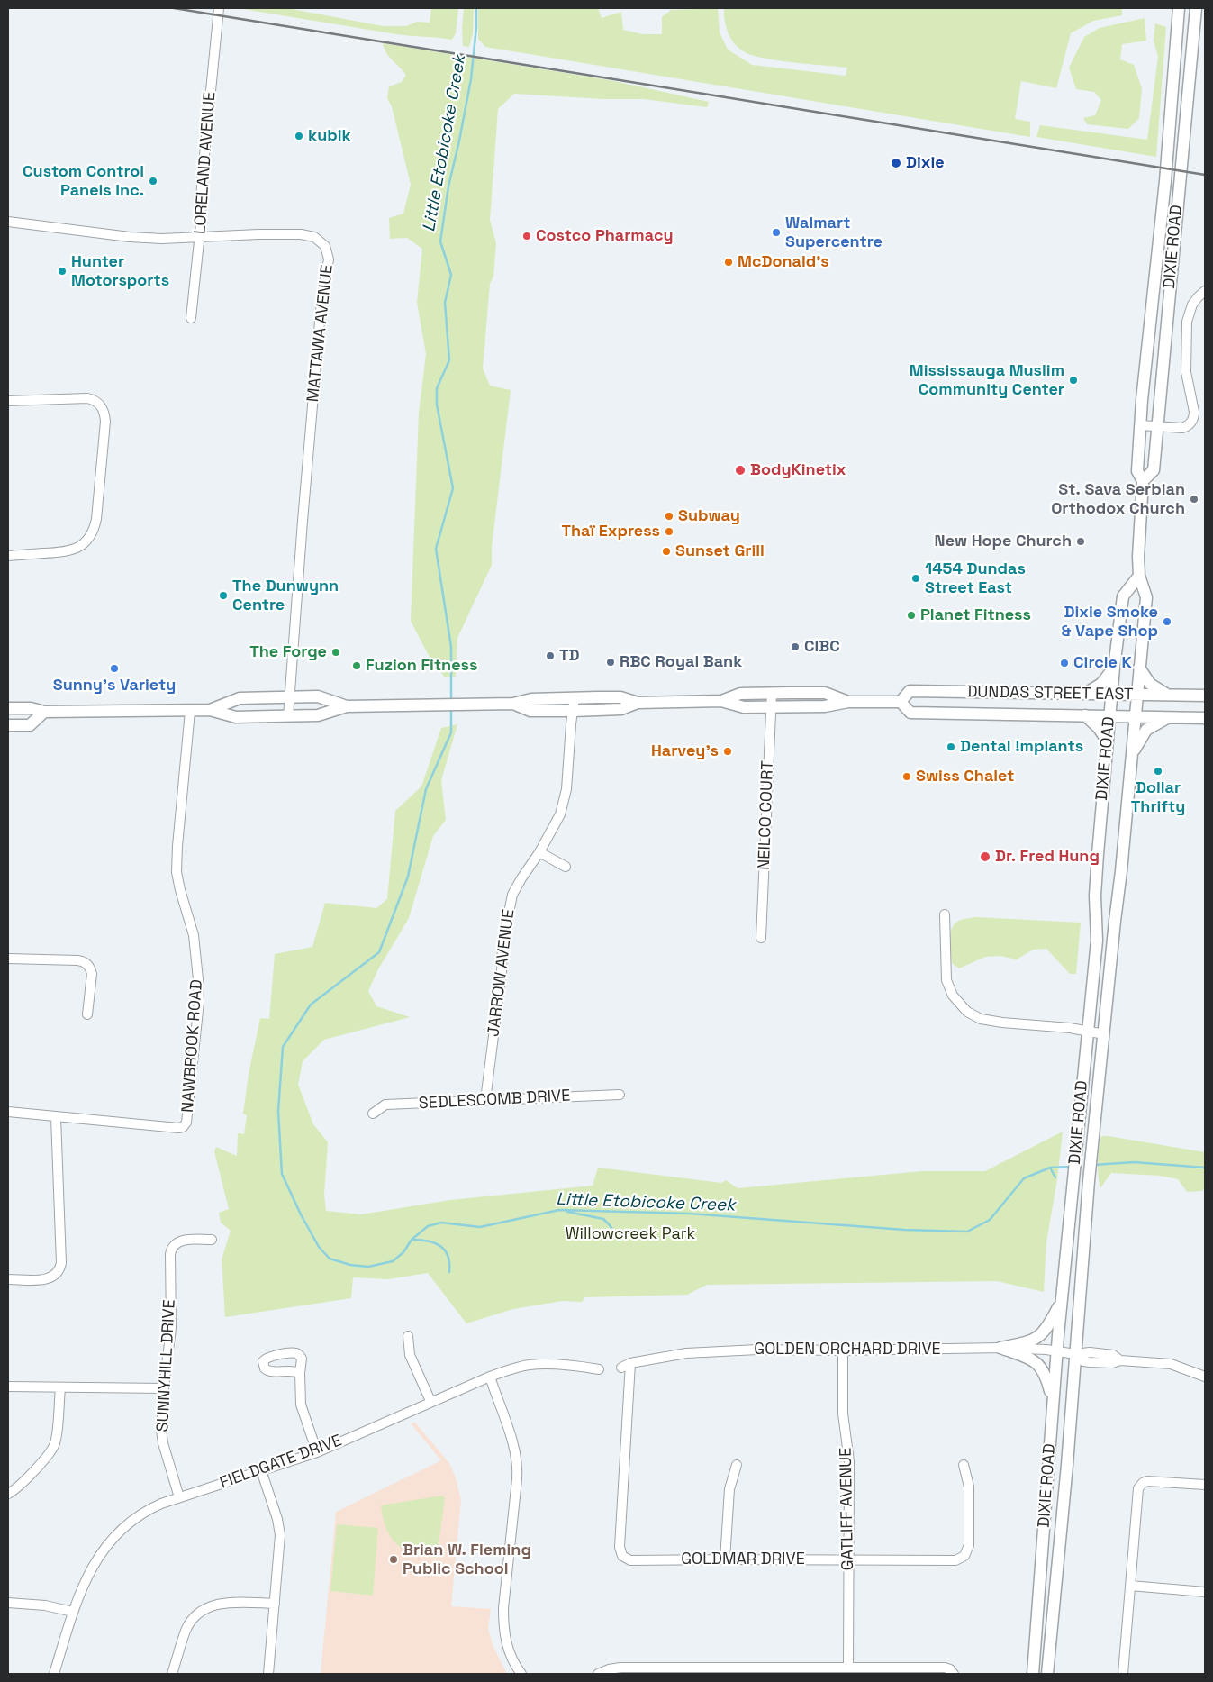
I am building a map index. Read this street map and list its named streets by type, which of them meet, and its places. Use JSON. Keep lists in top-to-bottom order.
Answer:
{
  "streets": {
    "main road": ["DIXIE ROAD", "DUNDAS STREET EAST"],
    "street": [
      "LORELAND AVENUE",
      "MATTAWA AVENUE",
      "NEILCO COURT",
      "JARROW AVENUE",
      "NAWBROOK ROAD",
      "SEDLESCOMB DRIVE",
      "GOLDEN ORCHARD DRIVE",
      "SUNNYHILL DRIVE",
      "FIELDGATE DRIVE",
      "GATLIFF AVENUE",
      "GOLDMAR DRIVE"
    ]
  },
  "crossings": [
    ["LORELAND AVENUE", "MATTAWA AVENUE"],
    ["DIXIE ROAD", "DUNDAS STREET EAST"],
    ["DIXIE ROAD", "GOLDEN ORCHARD DRIVE"],
    ["JARROW AVENUE", "SEDLESCOMB DRIVE"],
    ["GOLDEN ORCHARD DRIVE", "GATLIFF AVENUE"],
    ["GOLDEN ORCHARD DRIVE", "GOLDMAR DRIVE"],
    ["SUNNYHILL DRIVE", "FIELDGATE DRIVE"],
    ["GATLIFF AVENUE", "GOLDMAR DRIVE"]
  ],
  "water": ["Little Etobicoke Creek"],
  "parks": ["Willowcreek Park"],
  "places": [
    "kubik",
    "Dixie",
    "Custom Control Panels Inc.",
    "Walmart Supercentre",
    "Costco Pharmacy",
    "McDonald's",
    "Hunter Motorsports",
    "Mississauga Muslim Community Center",
    "BodyKinetix",
    "St. Sava Serbian Orthodox Church",
    "Subway",
    "Thaï Express",
    "New Hope Church",
    "Sunset Grill",
    "1454 Dundas Street East",
    "The Dunwynn Centre",
    "Planet Fitness",
    "Dixie Smoke & Vape Shop",
    "CIBC",
    "The Forge",
    "TD",
    "RBC Royal Bank",
    "Circle K",
    "Fuzion Fitness",
    "Sunny's Variety",
    "Dental !mplants",
    "Harvey's",
    "Dollar Thrifty",
    "Swiss Chalet",
    "Dr. Fred Hung",
    "Brian W. Fleming Public School"
  ]
}
